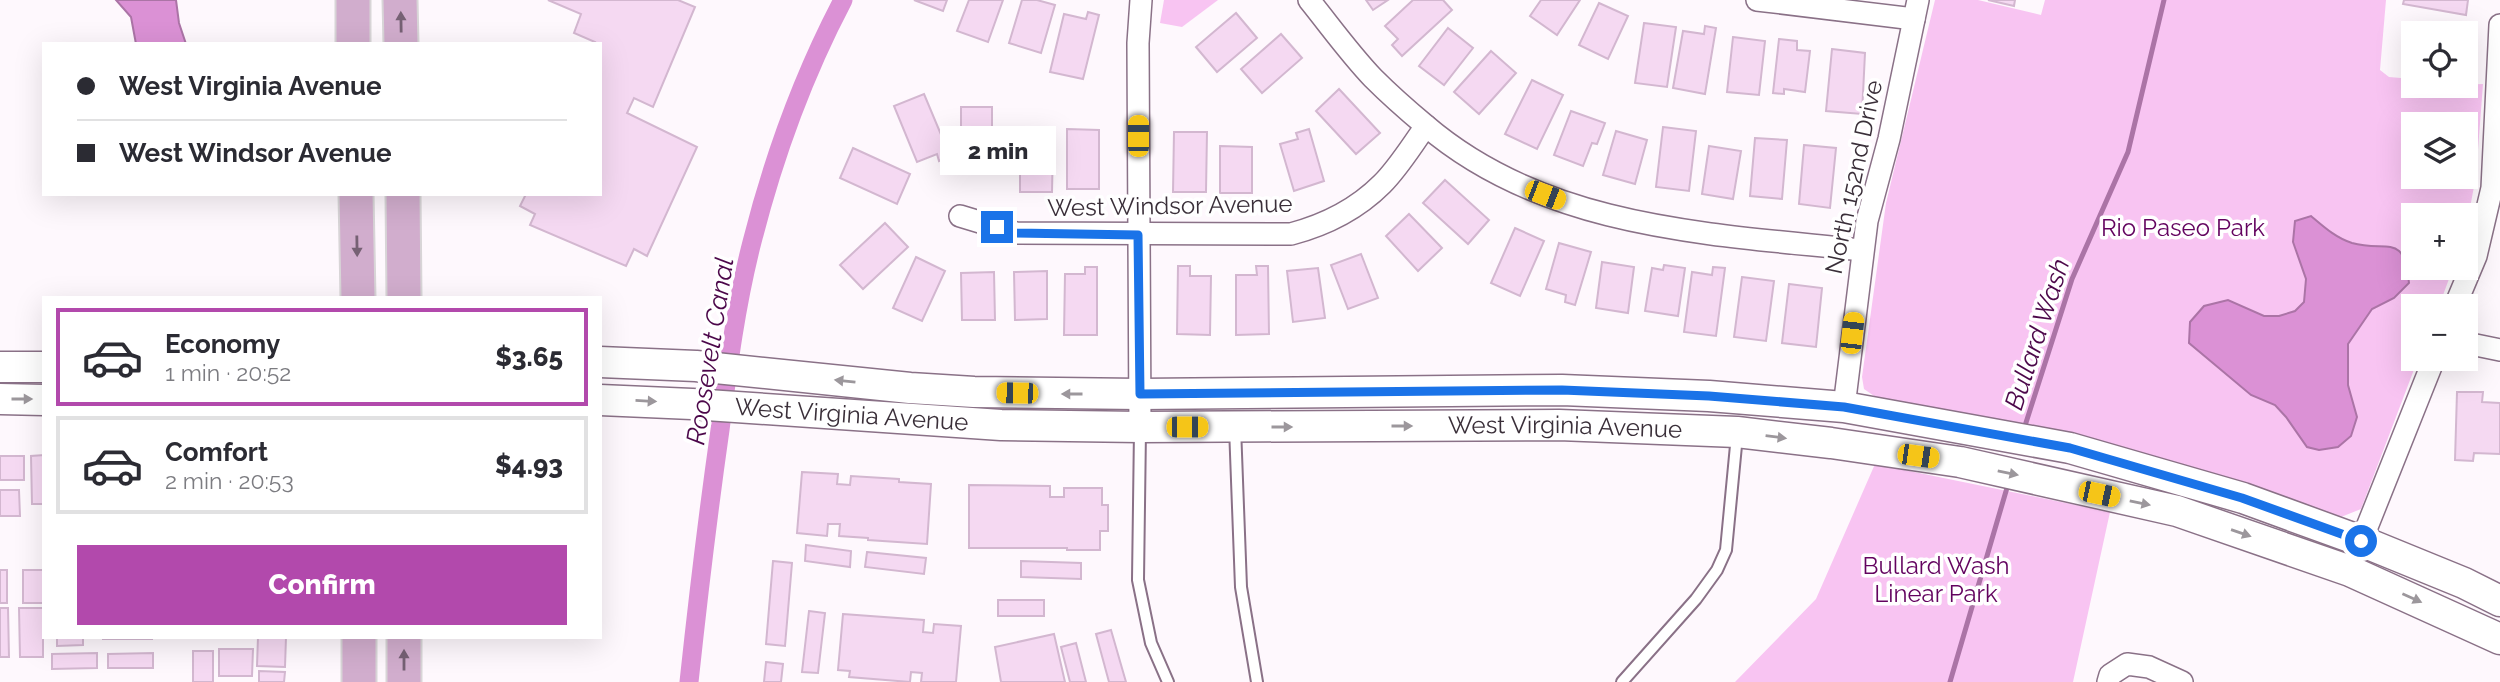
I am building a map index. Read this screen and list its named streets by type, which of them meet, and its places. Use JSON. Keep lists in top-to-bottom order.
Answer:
{
  "streets": {
    "main road": ["West Virginia Avenue"],
    "street": ["North 152nd Drive", "West Windsor Avenue"]
  },
  "crossings": [
    ["North 152nd Drive", "West Virginia Avenue"]
  ],
  "water": ["Bullard Wash", "Roosevelt Canal"],
  "parks": ["Rio Paseo Park", "Bullard Wash Linear Park"],
  "page": {
    "map_buttons": ["+", "−"],
    "banner": ["West Virginia Avenue", "West Windsor Avenue"],
    "bubble": "2 min",
    "list": [
      {
        "name": "Economy",
        "note": "1 min · 20:52",
        "value": "$3.65"
      },
      {
        "name": "Comfort",
        "note": "2 min · 20:53",
        "value": "$4.93"
      }
    ],
    "buttons": "Confirm"
  }
}
